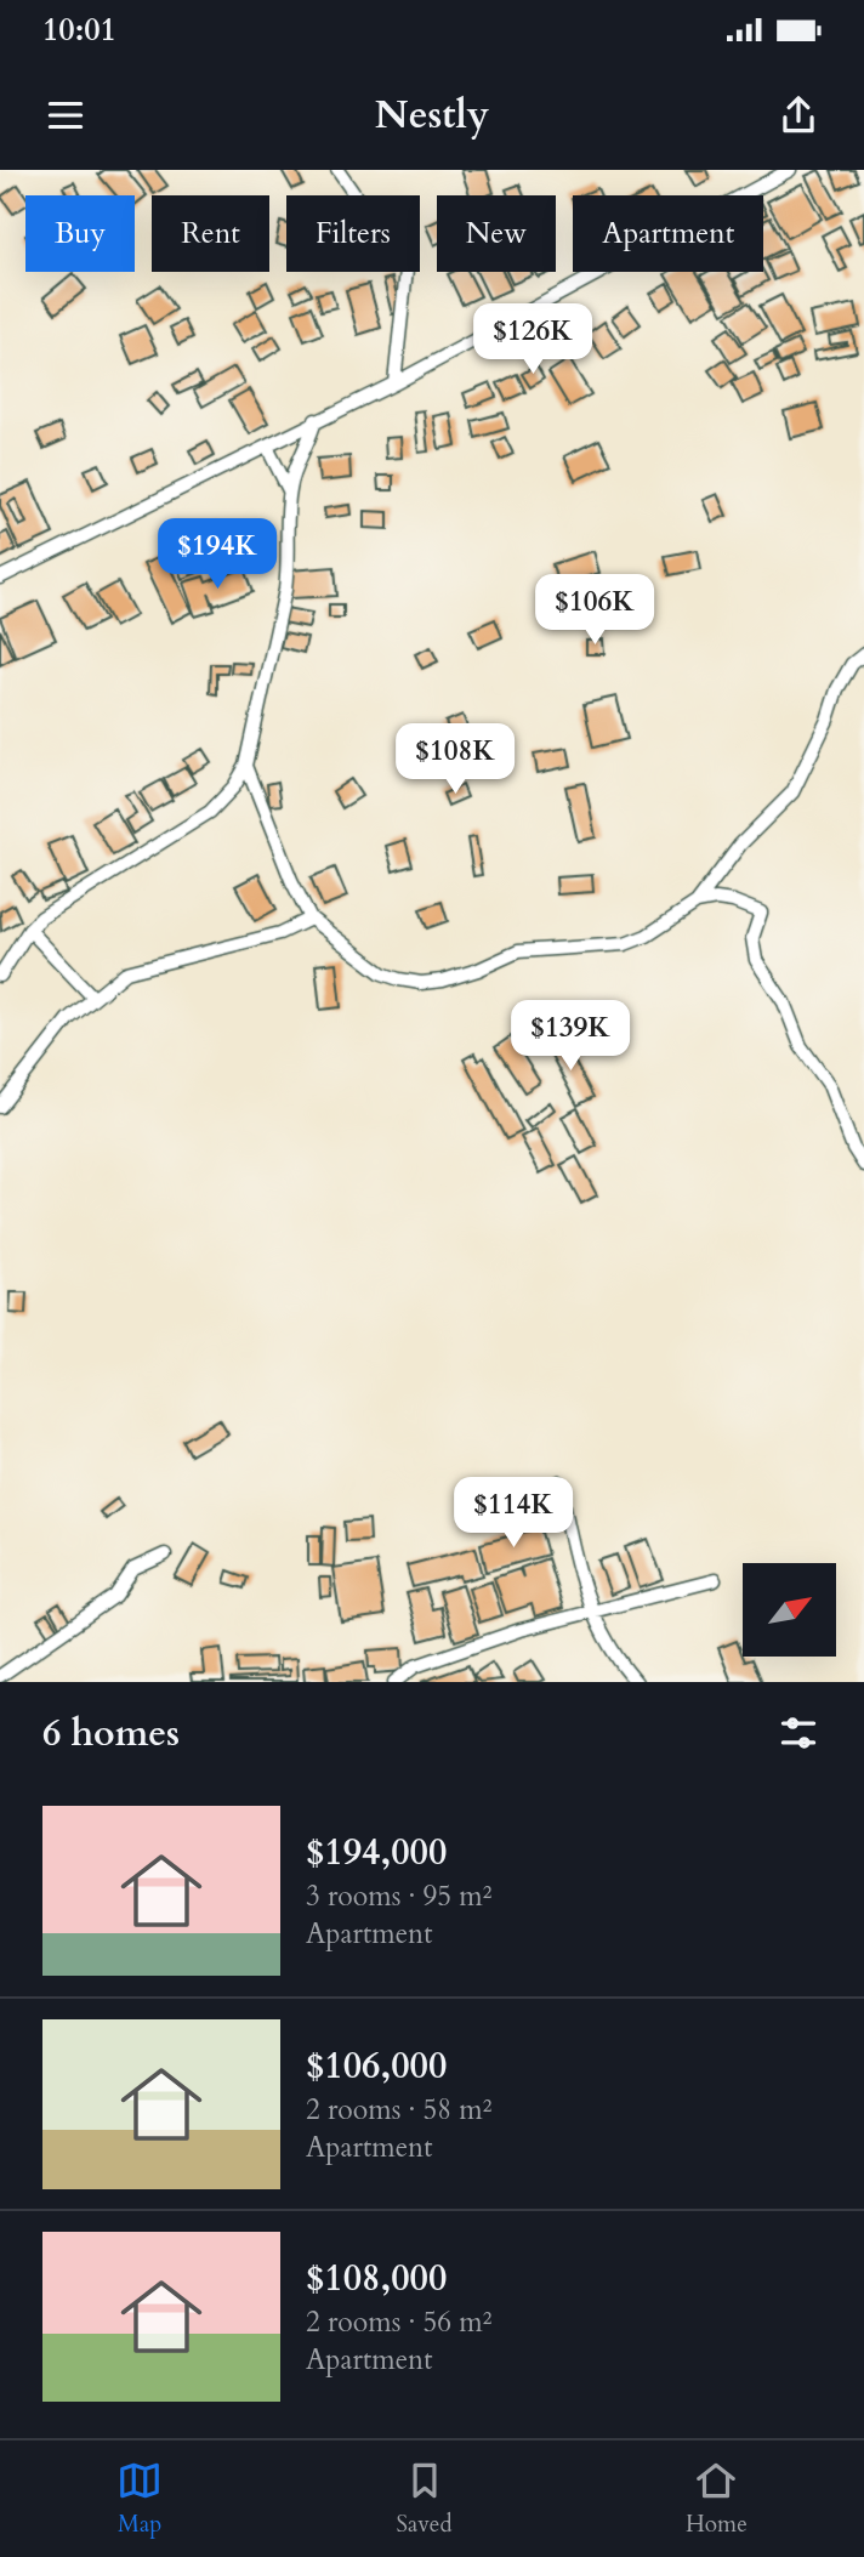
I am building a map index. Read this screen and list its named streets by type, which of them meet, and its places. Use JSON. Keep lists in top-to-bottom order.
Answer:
{
  "north": "top right",
  "page": {
    "status": "10:01",
    "header": "Nestly",
    "chip": [
      "Buy",
      "Rent",
      "Filters",
      "New",
      "Apartment"
    ],
    "price": [
      "$126K",
      "$194K",
      "$106K",
      "$108K",
      "$139K",
      "$114K"
    ],
    "heading": "6 homes",
    "list": [
      {
        "name": "$194,000",
        "note": "3 rooms · 95 m² · Apartment"
      },
      {
        "name": "$106,000",
        "note": "2 rooms · 58 m² · Apartment"
      },
      {
        "name": "$108,000",
        "note": "2 rooms · 56 m² · Apartment"
      }
    ],
    "tabs": ["Map", "Saved", "Home"]
  }
}
